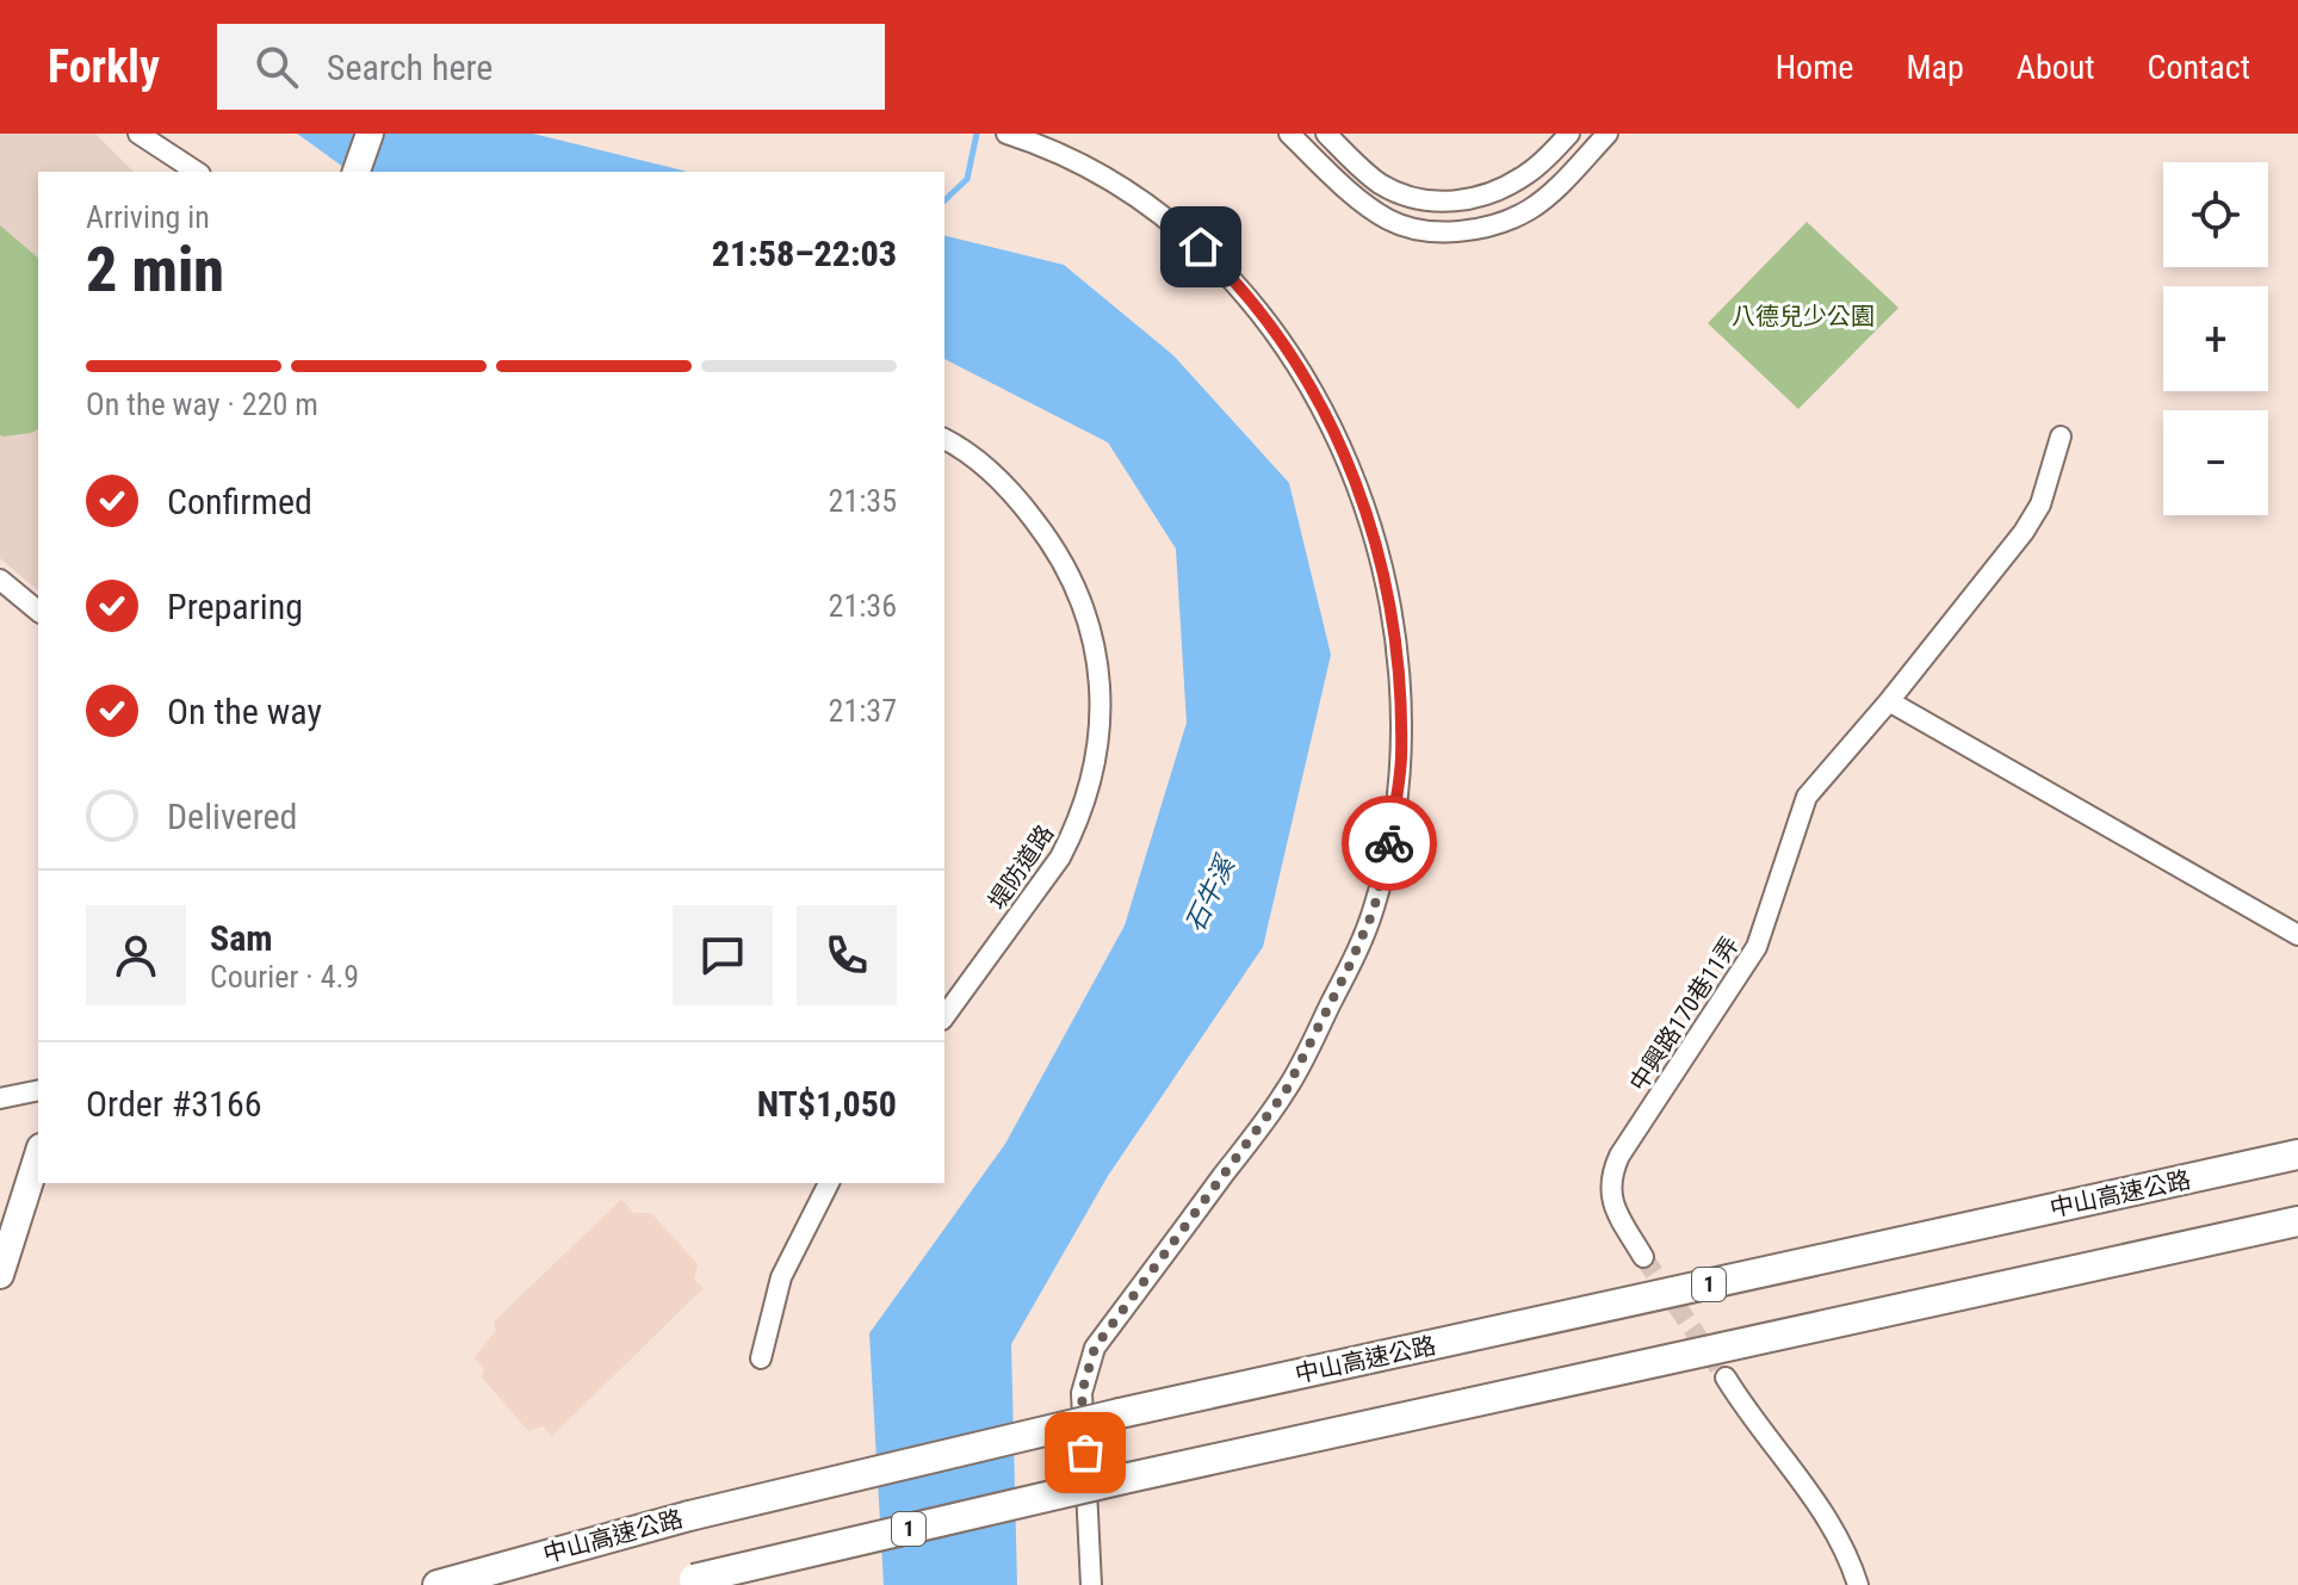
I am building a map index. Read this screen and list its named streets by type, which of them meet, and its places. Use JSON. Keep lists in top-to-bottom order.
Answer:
{
  "streets": {
    "highway": ["中山高速公路", "1"],
    "street": ["堤防道路", "中興路170巷11弄"]
  },
  "water": ["石牛溪"],
  "parks": ["八德兒少公園"],
  "page": {
    "header": "Forkly",
    "search": "Search here",
    "nav": [
      "Home",
      "Map",
      "About",
      "Contact"
    ],
    "map_buttons": ["+", "−"],
    "heading": ["2 min", "Arriving in", "21:58–22:03"],
    "panel": [
      "Sam",
      "Courier · 4.9",
      "Order #3166",
      "NT$1,050"
    ],
    "bar": "On the way · 220 m",
    "list": [
      ["Confirmed", "21:35"],
      ["Preparing", "21:36"],
      ["On the way", "21:37"],
      "Delivered"
    ]
  }
}
